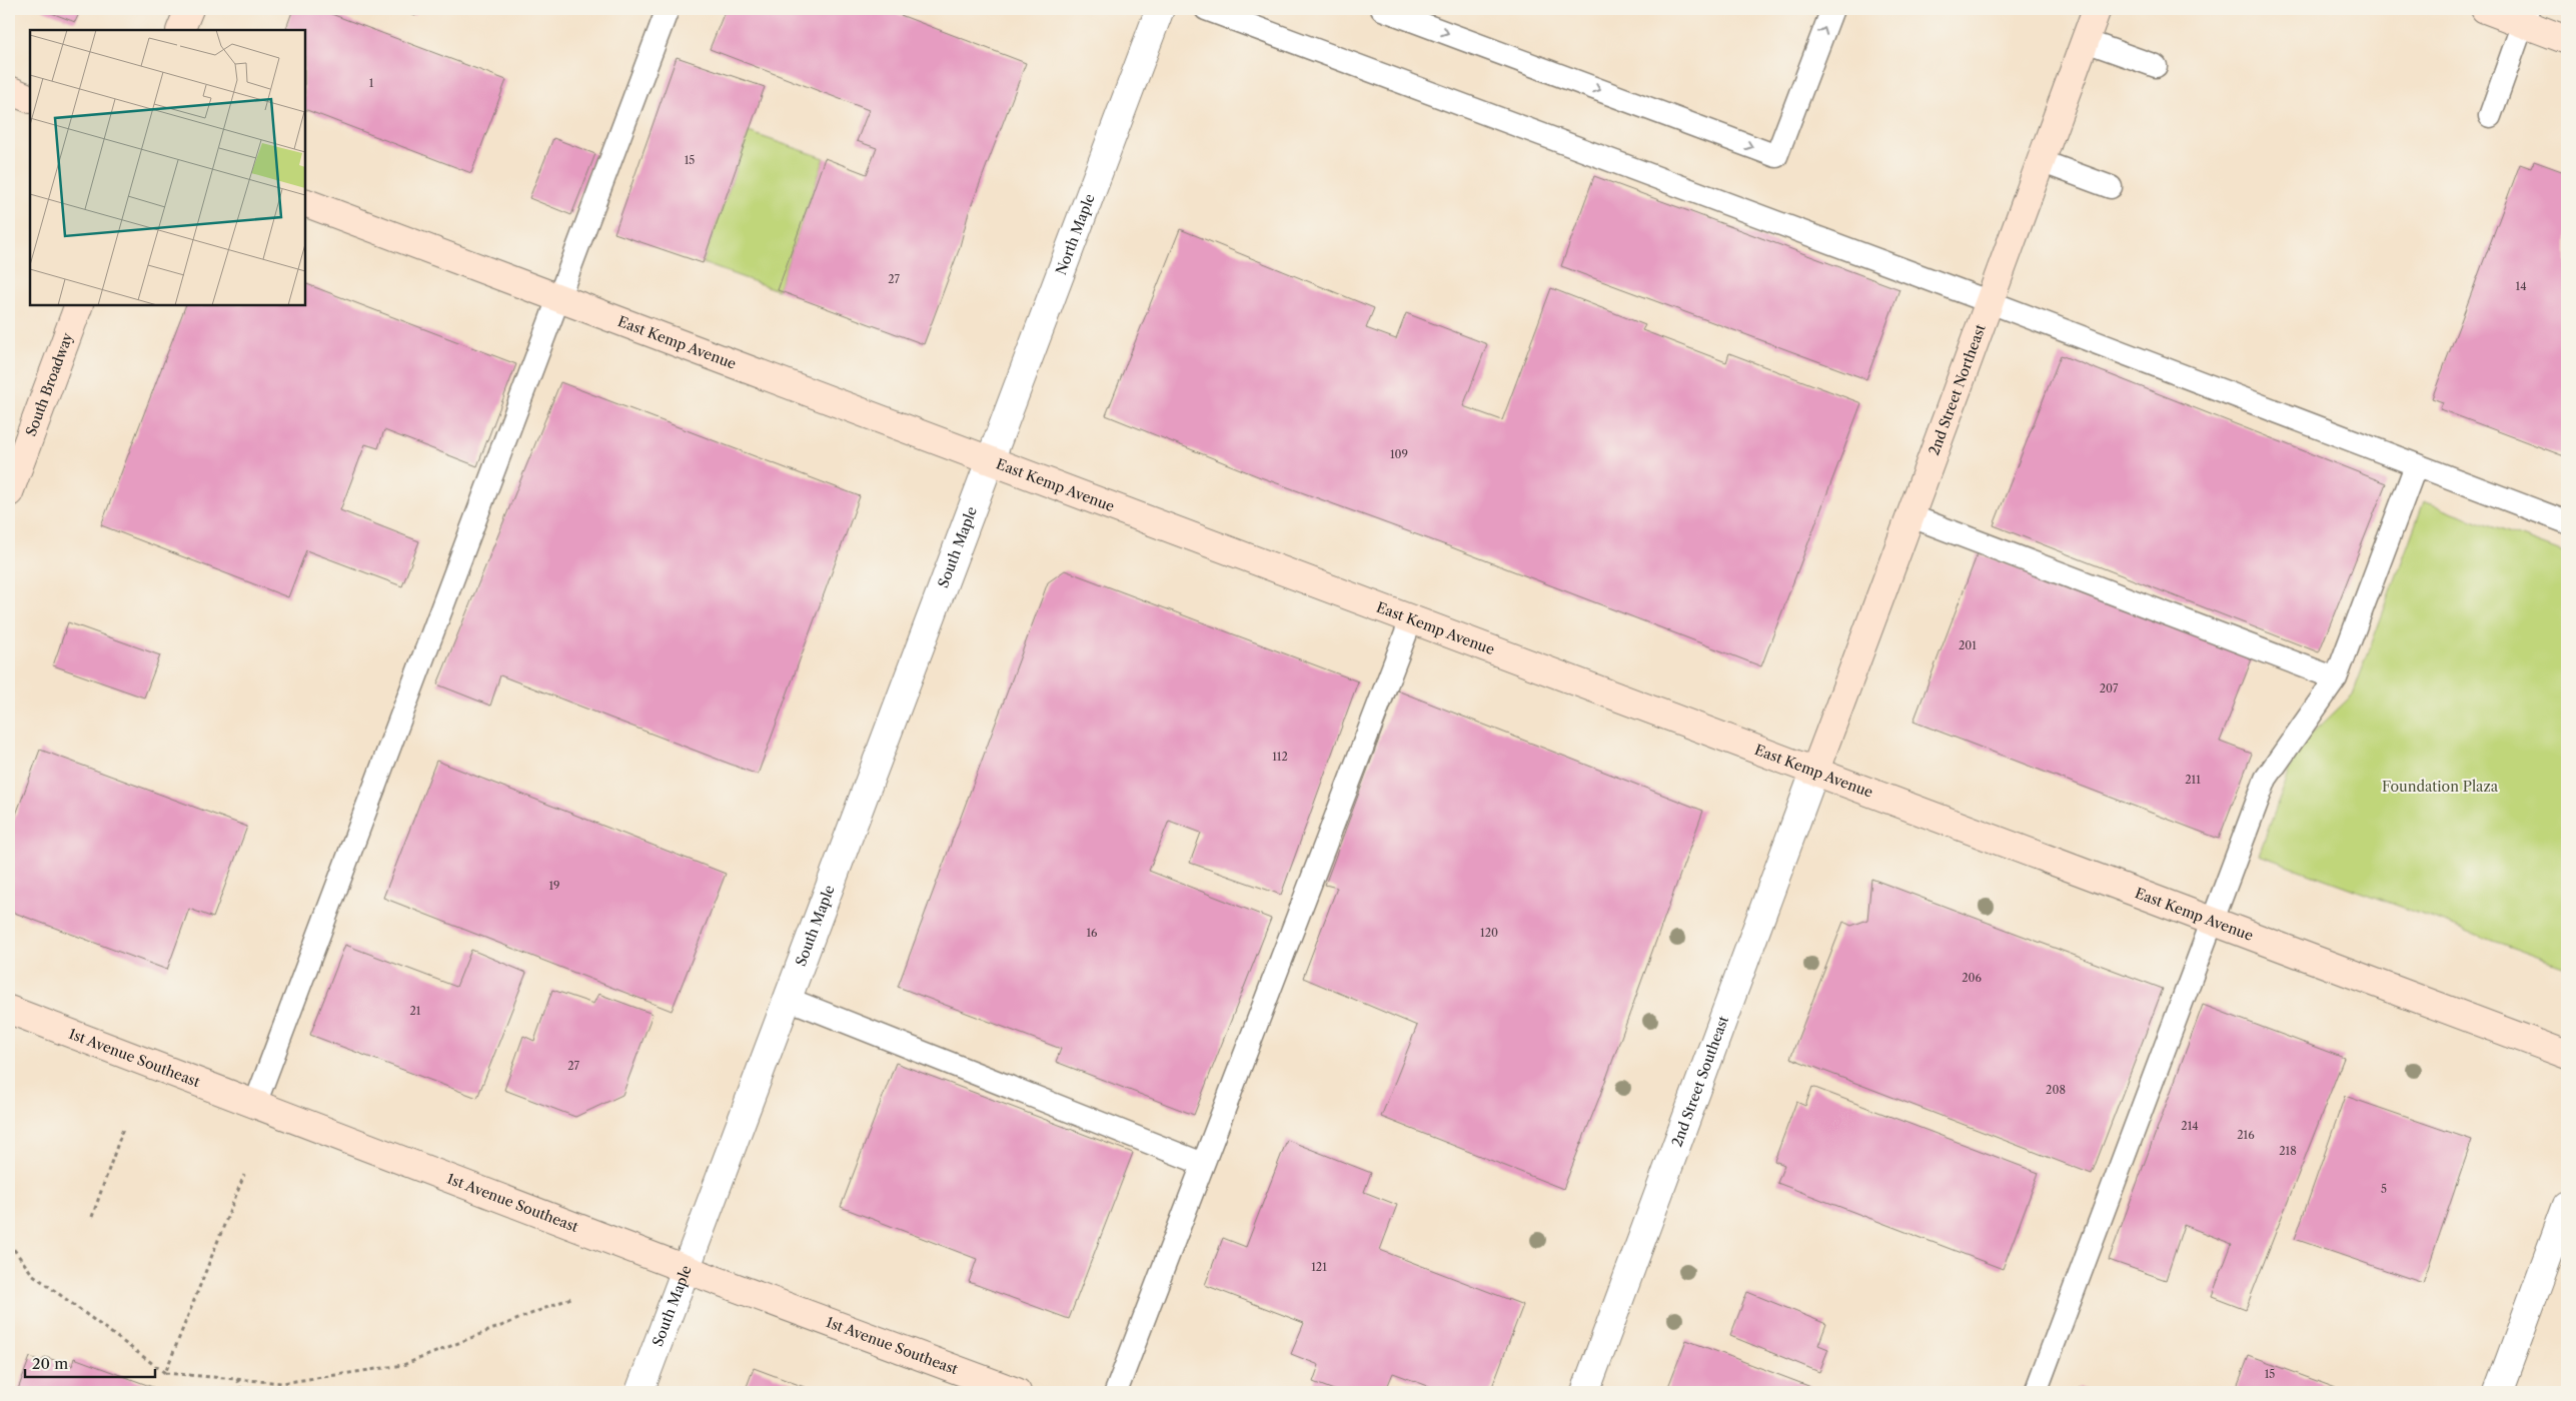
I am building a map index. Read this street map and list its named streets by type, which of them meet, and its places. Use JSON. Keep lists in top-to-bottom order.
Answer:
{
  "streets": {
    "street": [
      "North Maple",
      "East Kemp Avenue",
      "South Broadway",
      "2nd Street Northeast",
      "South Maple",
      "1st Avenue Southeast",
      "2nd Street Southeast"
    ]
  },
  "crossings": [
    ["North Maple", "East Kemp Avenue"],
    ["North Maple", "South Maple"],
    ["East Kemp Avenue", "2nd Street Northeast"],
    ["East Kemp Avenue", "South Maple"],
    ["East Kemp Avenue", "2nd Street Southeast"],
    ["2nd Street Northeast", "2nd Street Southeast"],
    ["South Maple", "1st Avenue Southeast"]
  ],
  "parks": ["Foundation Plaza"],
  "house_numbers": [
    "1",
    "15",
    "27",
    "14",
    "109",
    "201",
    "207",
    "112",
    "211",
    "19",
    "16",
    "120",
    "206",
    "21",
    "27",
    "208",
    "214",
    "216",
    "218",
    "5",
    "121",
    "15"
  ],
  "scale_bar": "20 m"
}
